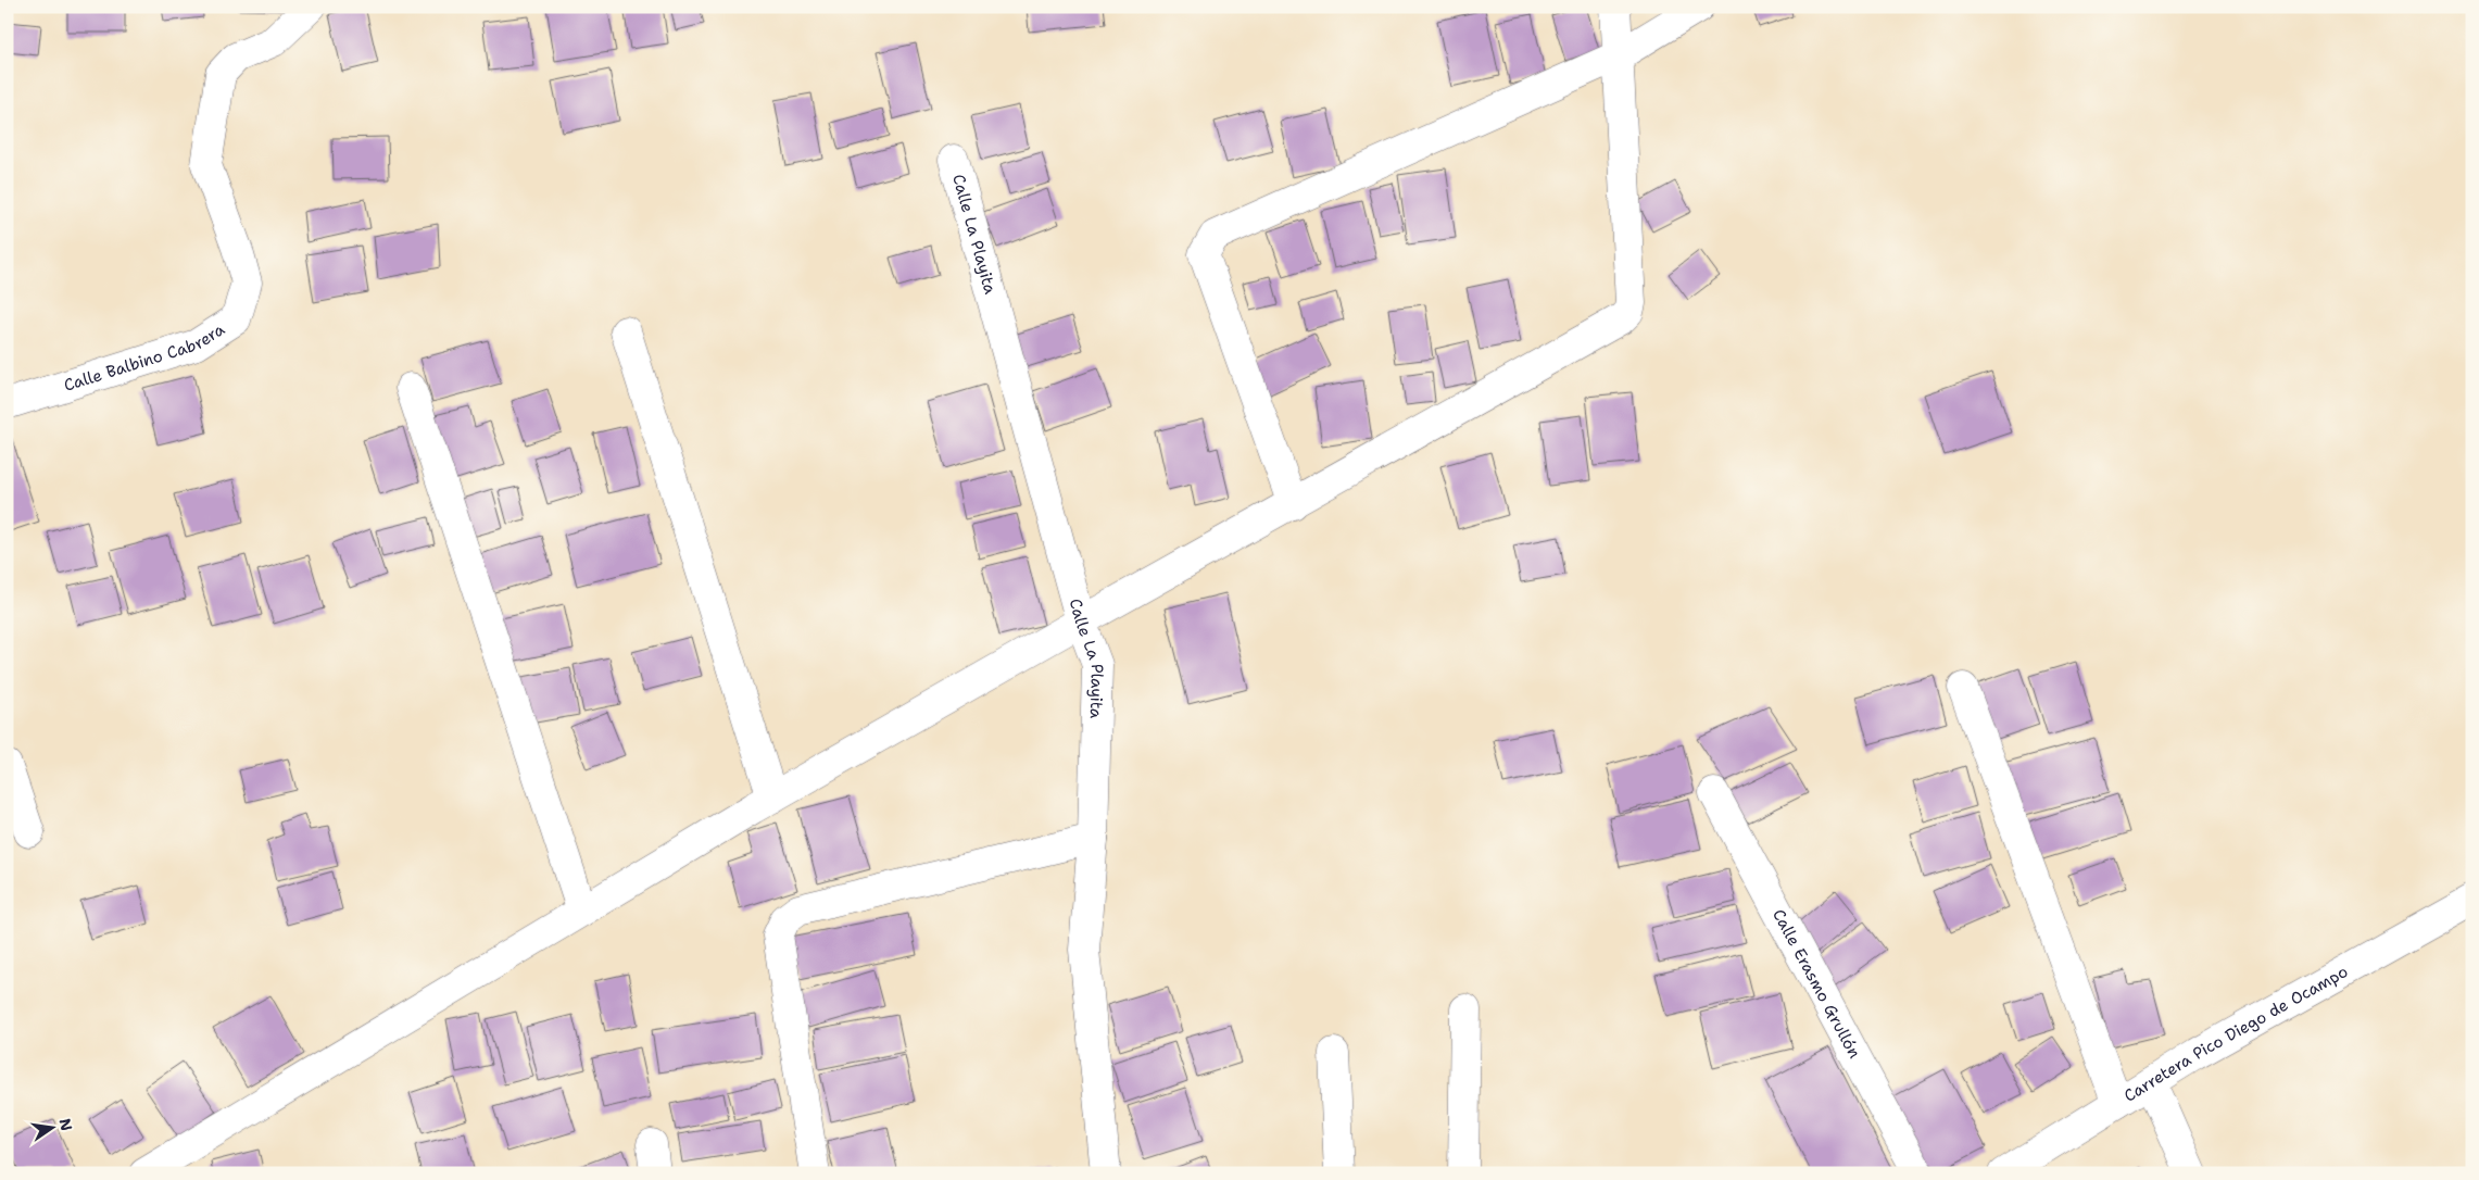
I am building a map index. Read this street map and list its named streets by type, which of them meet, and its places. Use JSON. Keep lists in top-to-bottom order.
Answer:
{
  "streets": {
    "street": [
      "Calle La Playita",
      "Calle Balbino Cabrera",
      "Calle Erasmo Grullón",
      "Carretera Pico Diego de Ocampo"
    ]
  },
  "north": "right"
}
